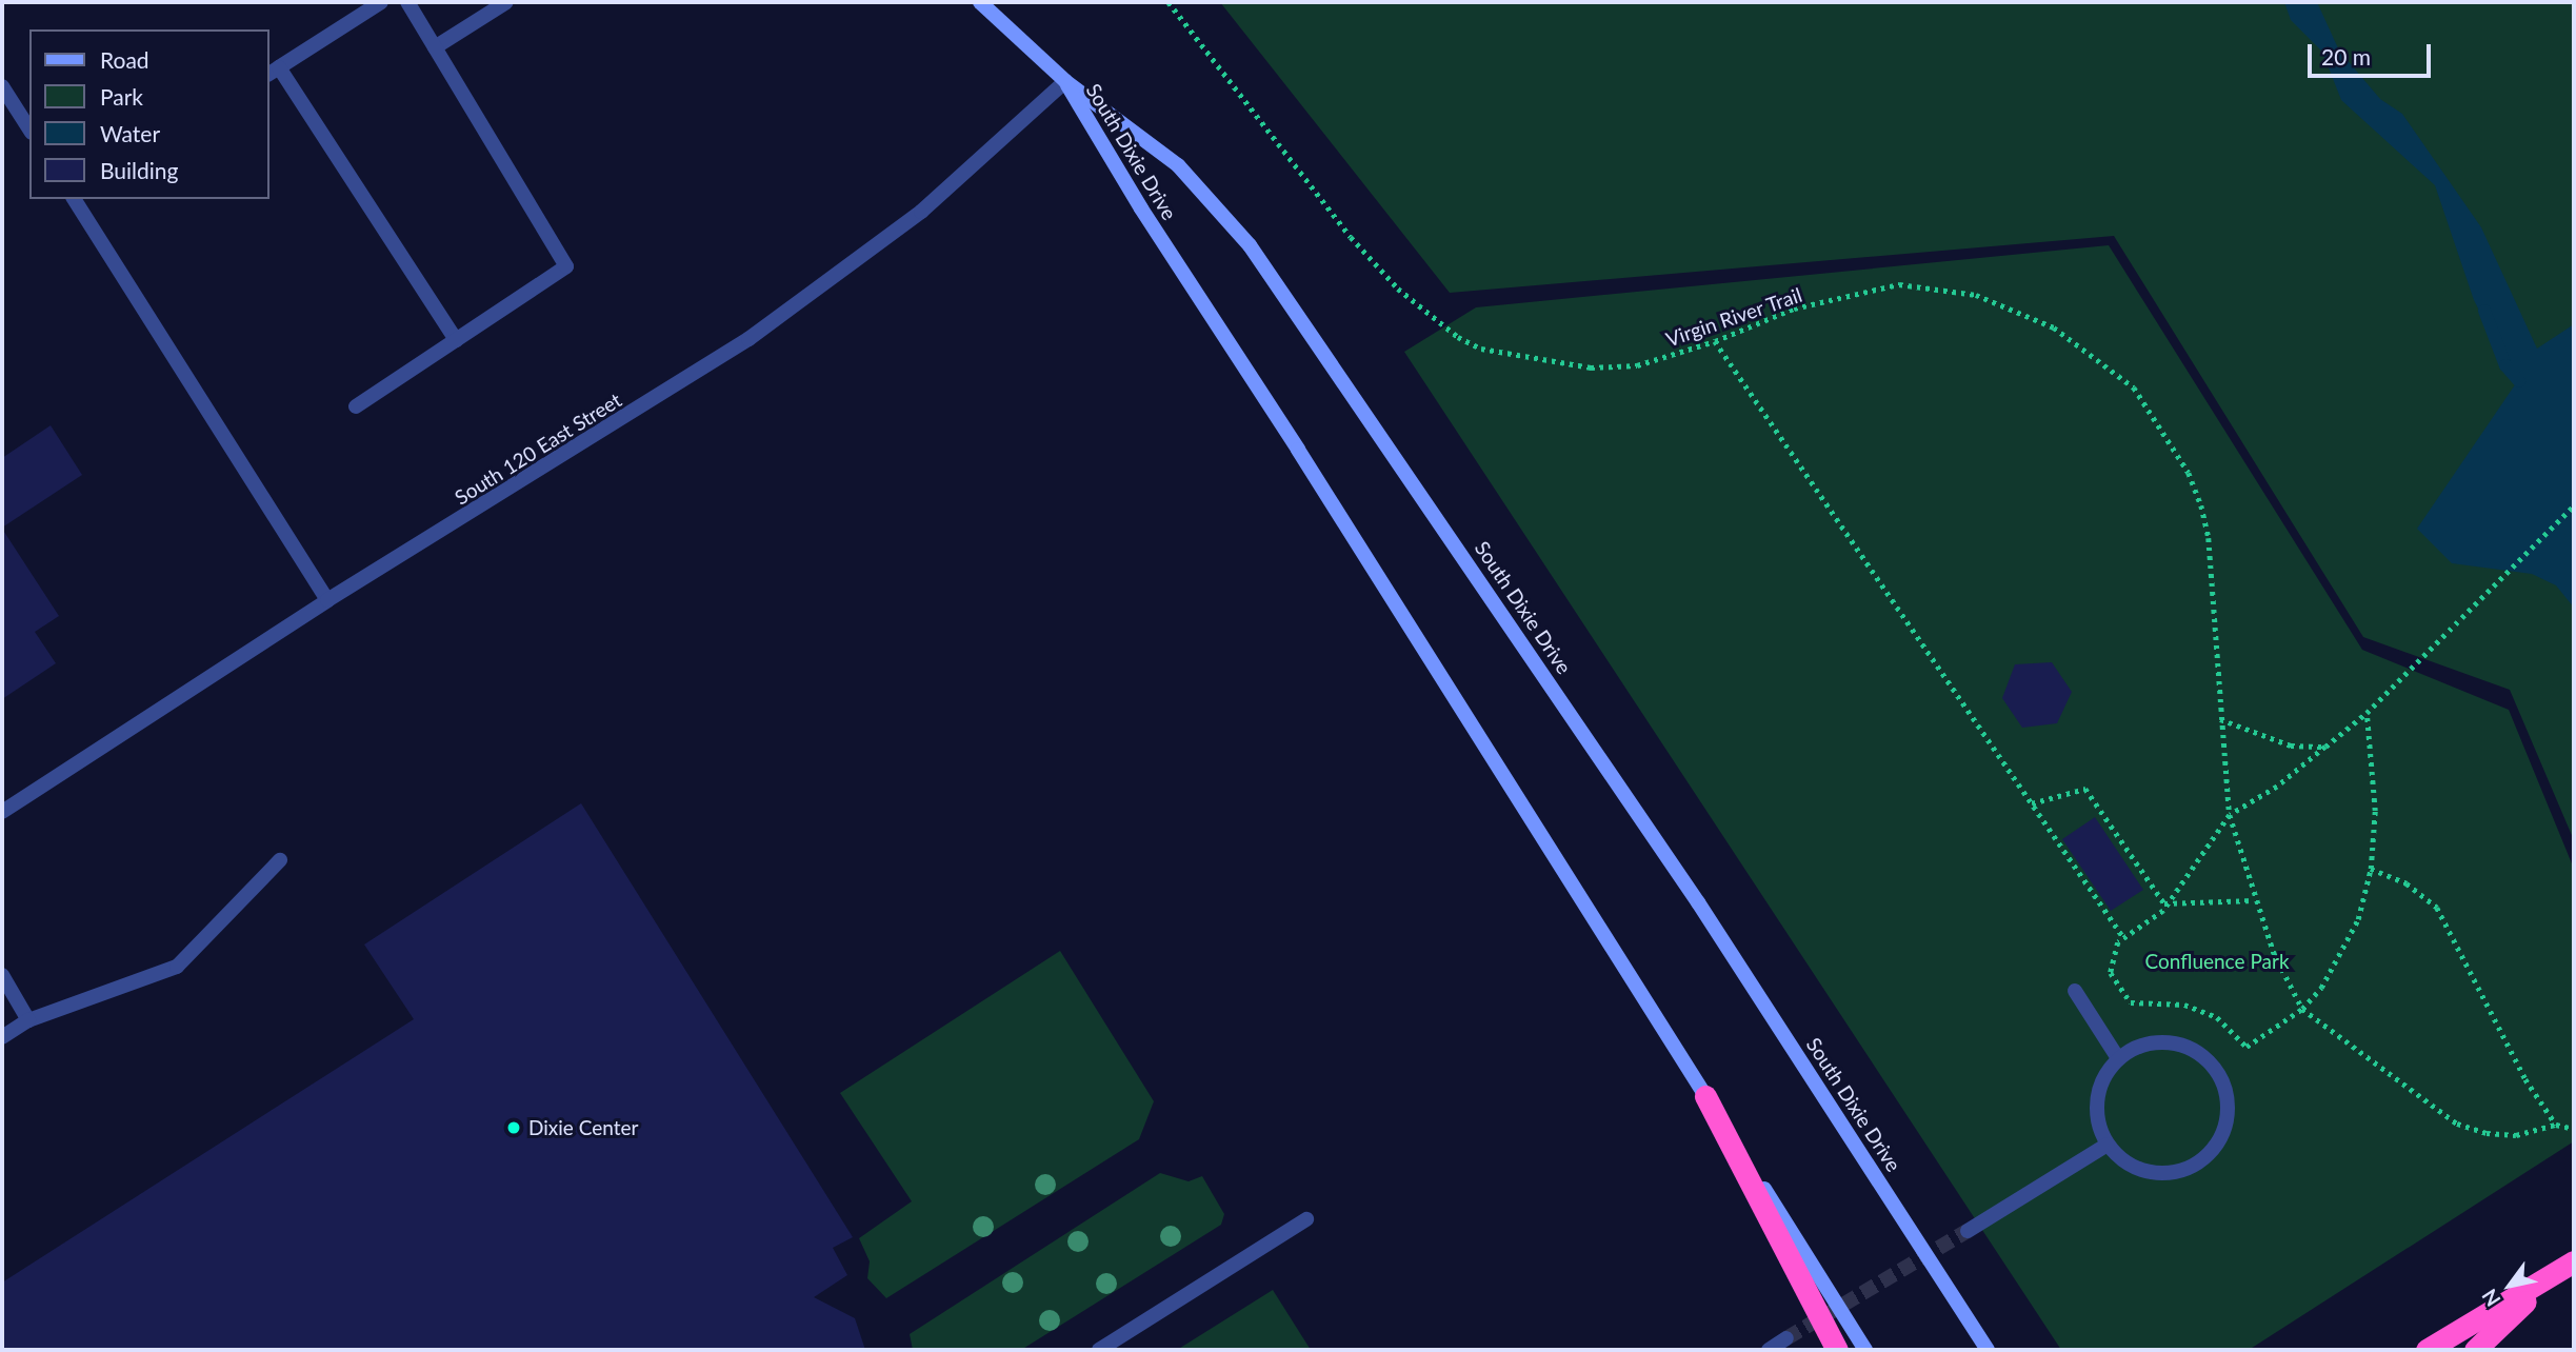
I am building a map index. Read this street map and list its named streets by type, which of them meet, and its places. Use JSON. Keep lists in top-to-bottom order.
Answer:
{
  "streets": {
    "main road": ["South Dixie Drive"],
    "street": ["South 120 East Street"],
    "path": ["Virgin River Trail"]
  },
  "crossings": [
    ["South Dixie Drive", "South 120 East Street"]
  ],
  "parks": ["Confluence Park"],
  "places": ["Dixie Center"],
  "legend": [
    "Road",
    "Park",
    "Water",
    "Building"
  ],
  "scale_bar": "20 m",
  "north": "bottom left"
}
